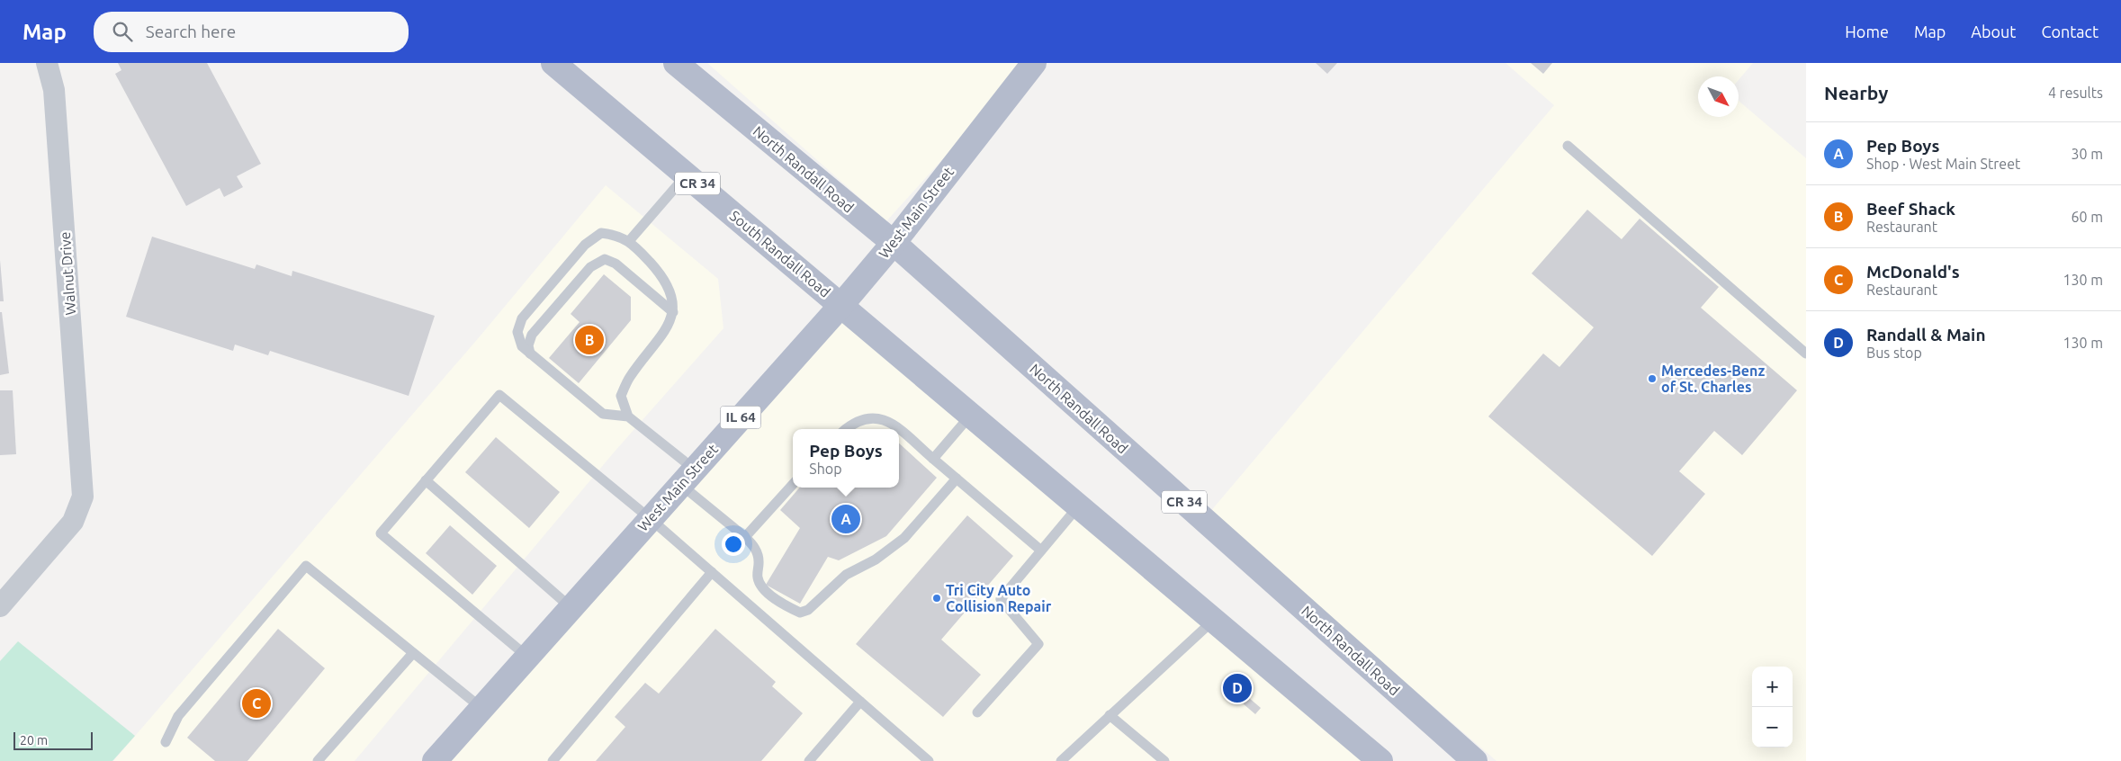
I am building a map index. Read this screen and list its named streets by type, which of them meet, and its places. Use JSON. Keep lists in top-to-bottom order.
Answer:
{
  "streets": {
    "main road": [
      "North Randall Road",
      "CR 34",
      "West Main Street",
      "South Randall Road",
      "IL 64"
    ],
    "street": ["Walnut Drive"]
  },
  "crossings": [
    ["North Randall Road", "West Main Street"],
    ["CR 34", "West Main Street"],
    ["CR 34", "South Randall Road"],
    ["West Main Street", "South Randall Road"]
  ],
  "places": ["Mercedes-Benz of St. Charles", "Tri City Auto Collision Repair"],
  "scale_bar": "20 m",
  "north": "bottom right",
  "page": {
    "header": "Map",
    "search": "Search here",
    "nav": [
      "Home",
      "Map",
      "About",
      "Contact"
    ],
    "heading": ["Nearby", "4 results"],
    "list": [
      {
        "mark": "A",
        "name": "Pep Boys",
        "note": "Shop · West Main Street",
        "value": "30 m"
      },
      {
        "mark": "B",
        "name": "Beef Shack",
        "note": "Restaurant",
        "value": "60 m"
      },
      {
        "mark": "C",
        "name": "McDonald's",
        "note": "Restaurant",
        "value": "130 m"
      },
      {
        "mark": "D",
        "name": "Randall & Main",
        "note": "Bus stop",
        "value": "130 m"
      }
    ],
    "pins": [
      "B",
      "A",
      "D",
      "C"
    ],
    "popup": ["Pep Boys", "Shop"],
    "map_buttons": ["+", "−"],
    "scale": "20 m"
  }
}
